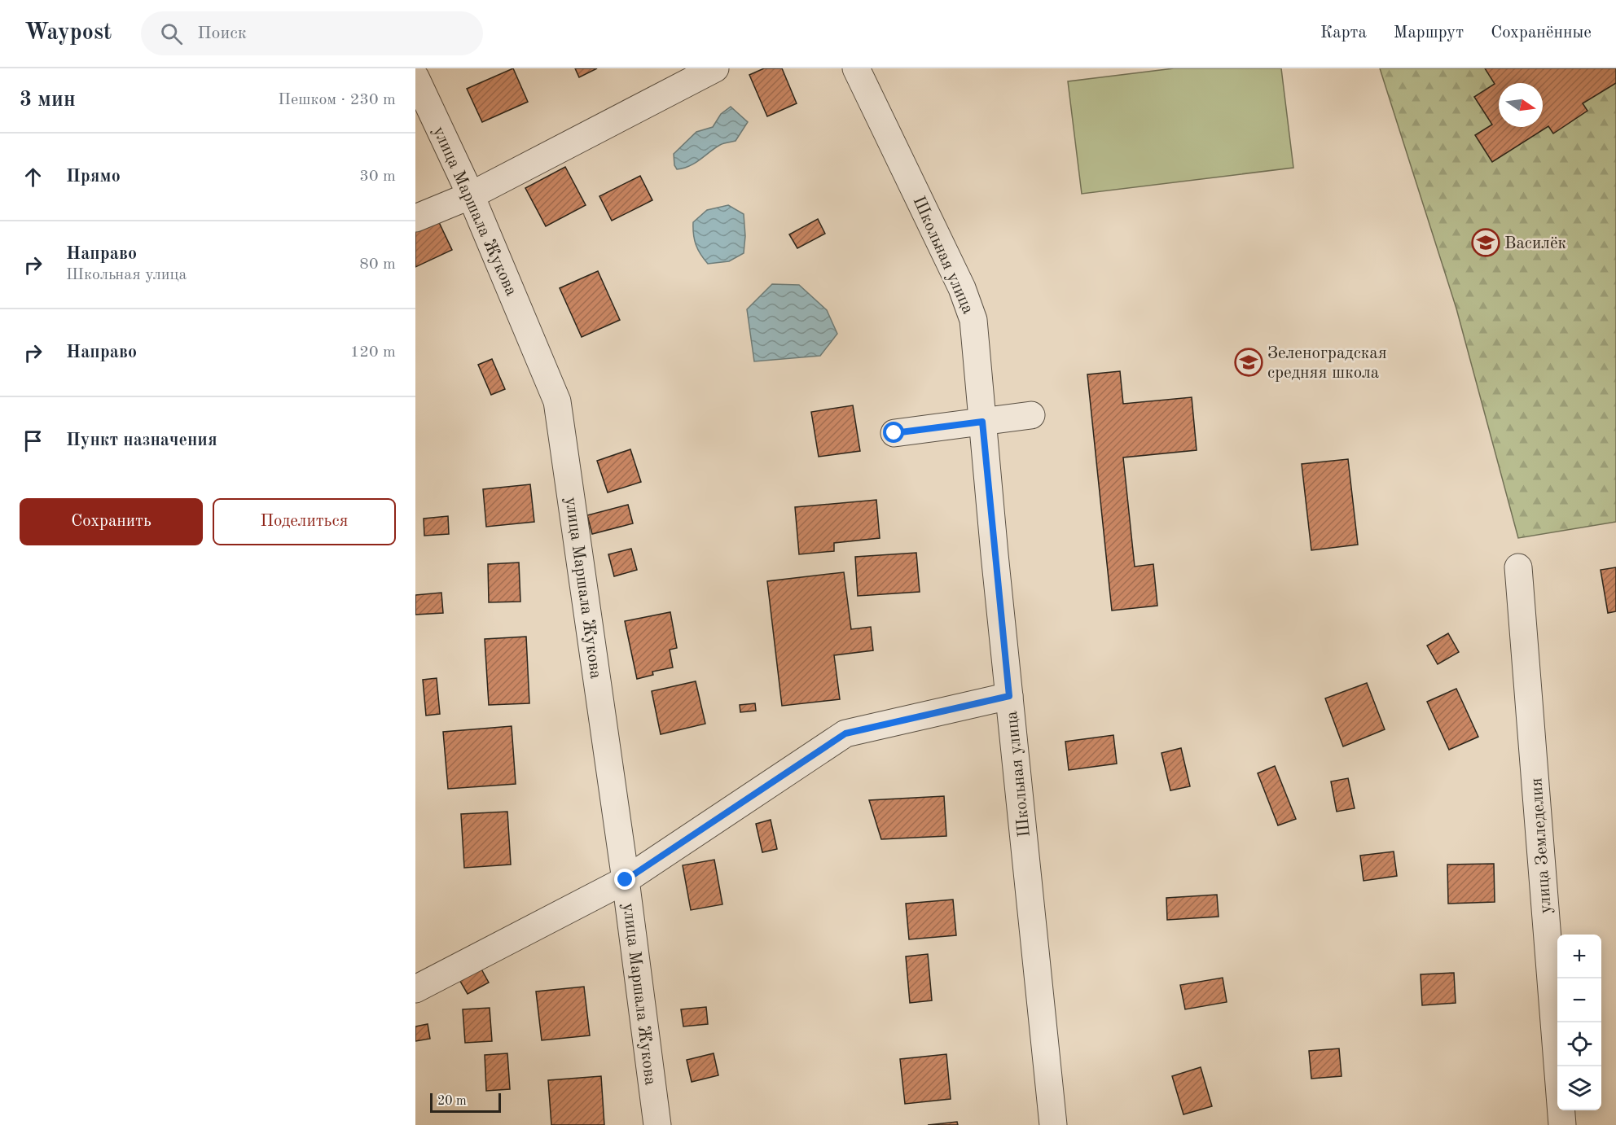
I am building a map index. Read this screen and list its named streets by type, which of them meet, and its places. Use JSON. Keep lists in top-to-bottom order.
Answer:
{
  "streets": {
    "street": ["улица Маршала Жукова", "Школьная улица", "улица Земледелия"]
  },
  "places": {
    "school or university": ["Василёк", "Зеленоградская средняя школа"]
  },
  "scale_bar": "20 m",
  "north": "right",
  "page": {
    "header": "Waypost",
    "search": "Поиск",
    "nav": ["Карта", "Маршрут", "Сохранённые"],
    "heading": ["3 мин", "Пешком · 230 m"],
    "list": [
      ["Прямо", "30 m"],
      ["Направо", "Школьная улица", "80 m"],
      ["Направо", "120 m"],
      "Пункт назначения"
    ],
    "buttons": ["Сохранить", "Поделиться"],
    "map_buttons": ["+", "−"],
    "scale": "20 m"
  }
}
